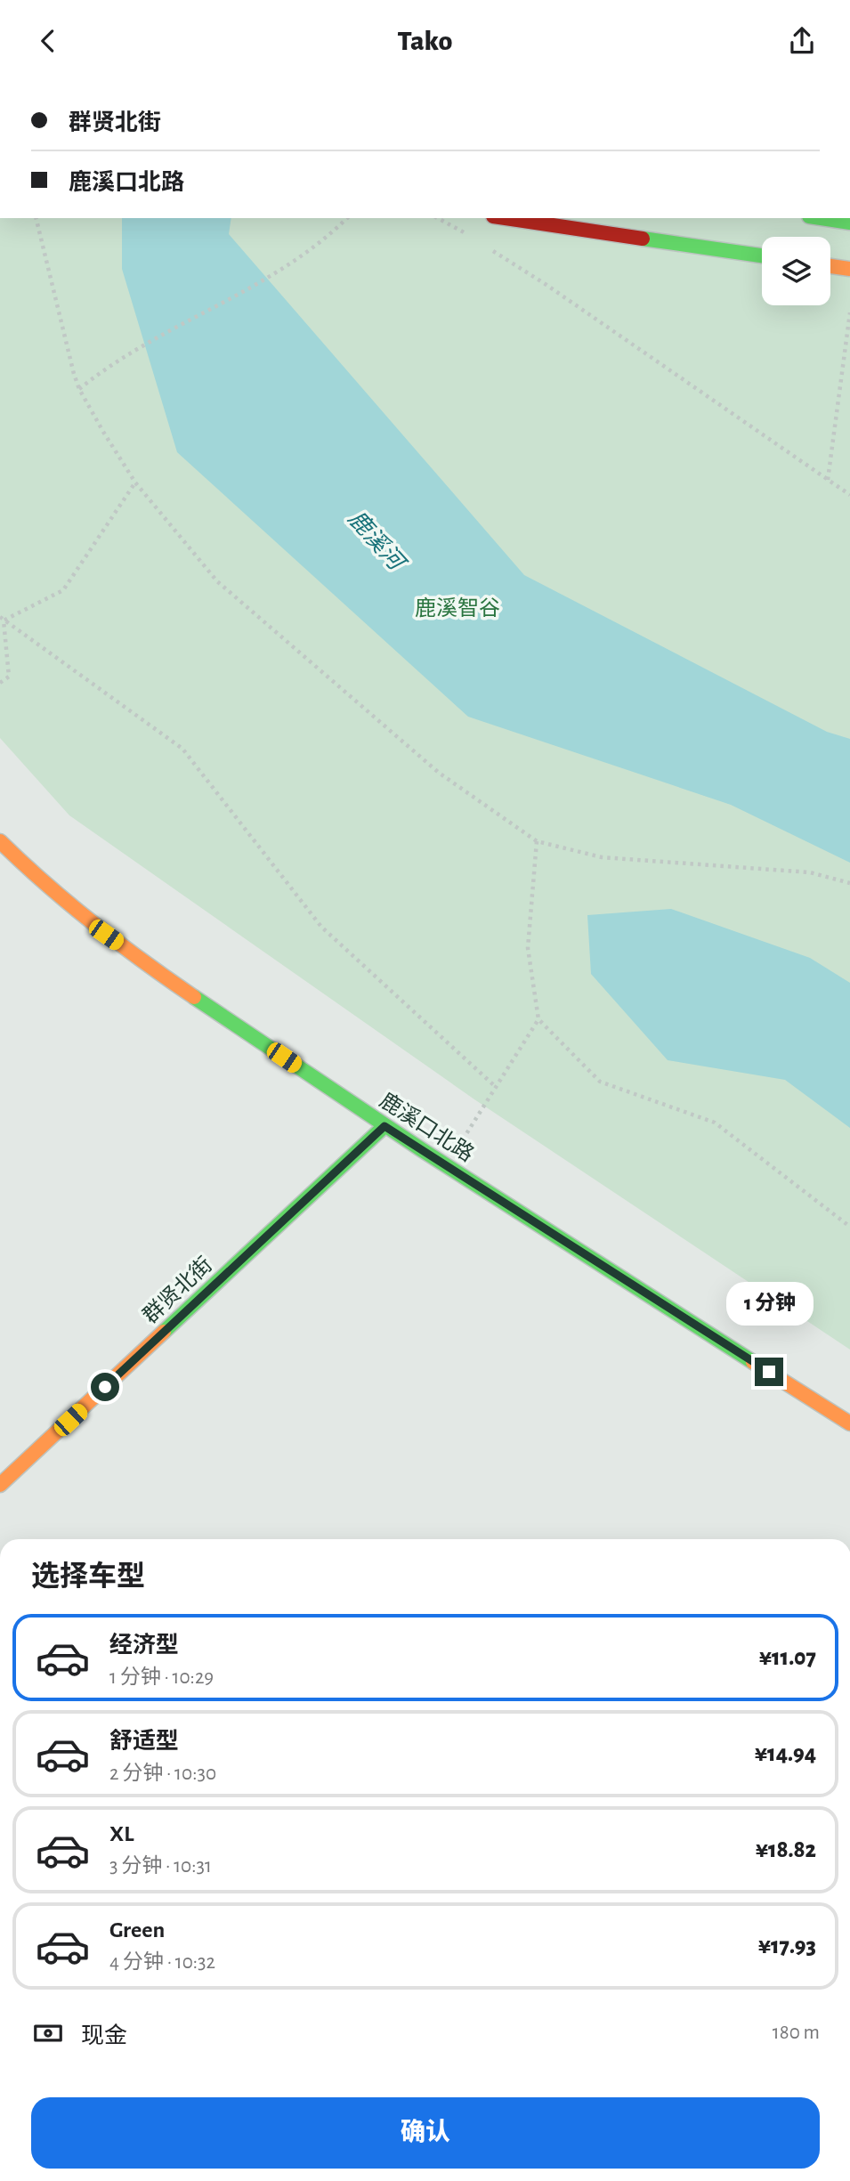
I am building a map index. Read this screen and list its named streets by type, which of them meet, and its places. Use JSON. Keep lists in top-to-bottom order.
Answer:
{
  "streets": {
    "street": ["鹿溪口北路", "群贤北街"]
  },
  "crossings": [
    ["鹿溪口北路", "群贤北街"]
  ],
  "water": ["鹿溪河"],
  "parks": ["鹿溪智谷"],
  "page": {
    "header": "Tako",
    "banner": ["群贤北街", "鹿溪口北路"],
    "bubble": "1 分钟",
    "heading": "选择车型",
    "list": [
      {
        "name": "经济型",
        "note": "1 分钟 · 10:29",
        "value": "¥11.07"
      },
      {
        "name": "舒适型",
        "note": "2 分钟 · 10:30",
        "value": "¥14.94"
      },
      {
        "name": "XL",
        "note": "3 分钟 · 10:31",
        "value": "¥18.82"
      },
      {
        "name": "Green",
        "note": "4 分钟 · 10:32",
        "value": "¥17.93"
      }
    ],
    "pay": ["现金", "180 m"],
    "buttons": "确认"
  }
}
